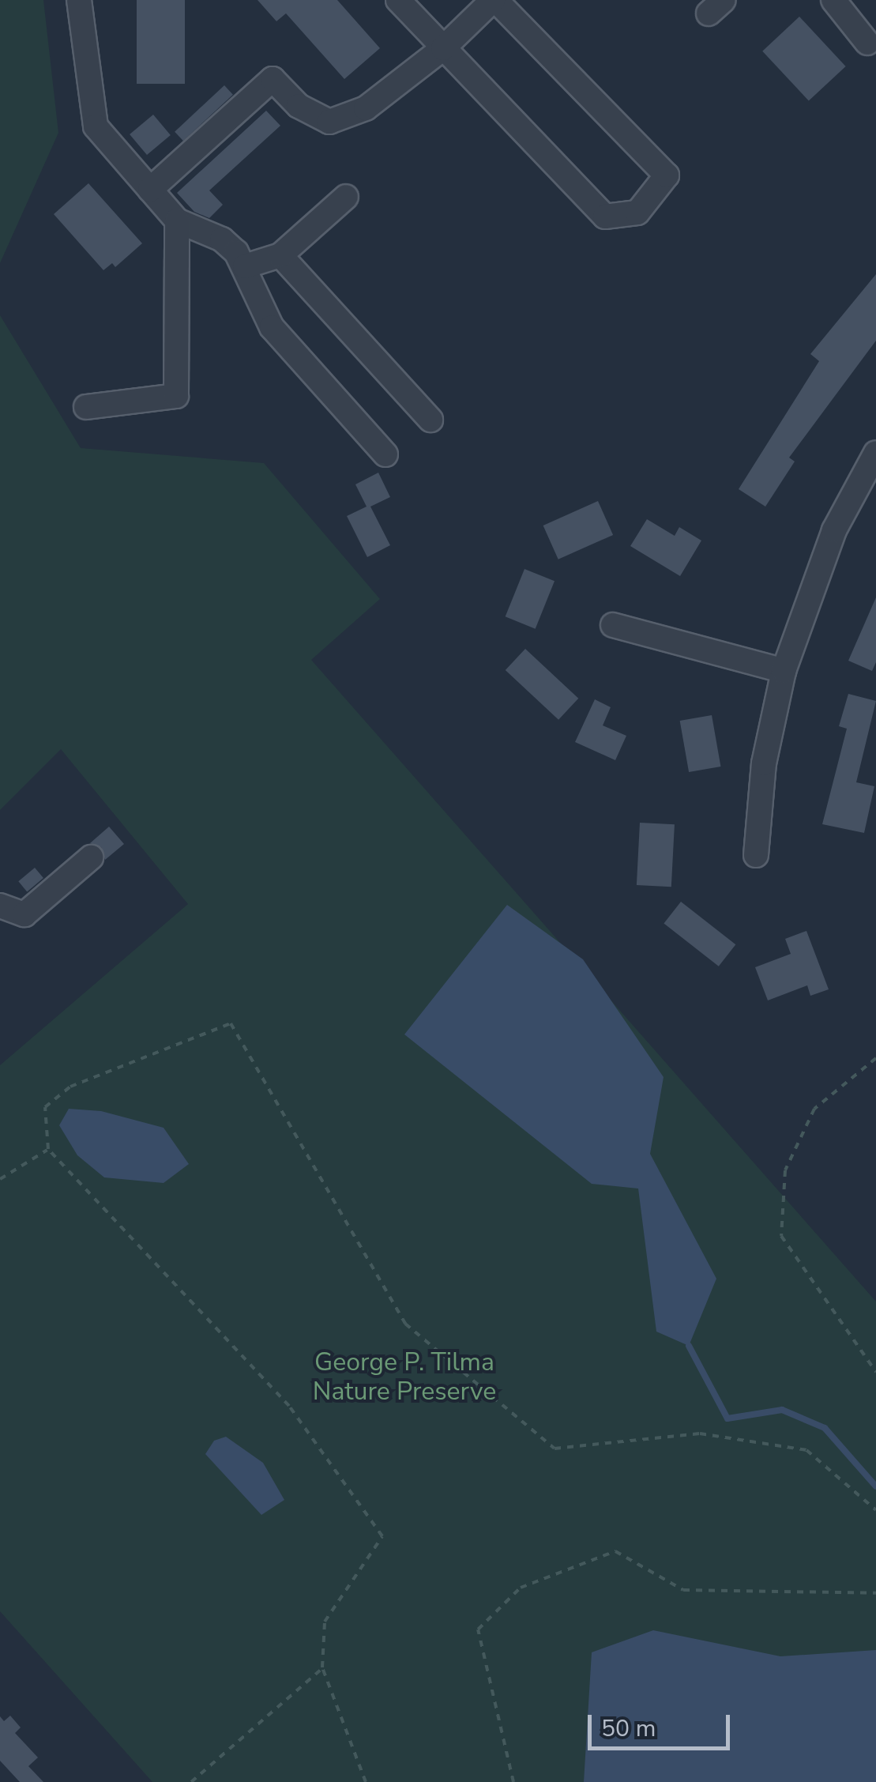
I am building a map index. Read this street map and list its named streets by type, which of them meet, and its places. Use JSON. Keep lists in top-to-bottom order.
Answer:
{
  "parks": ["George P. Tilma Nature Preserve"],
  "scale_bar": "50 m"
}
